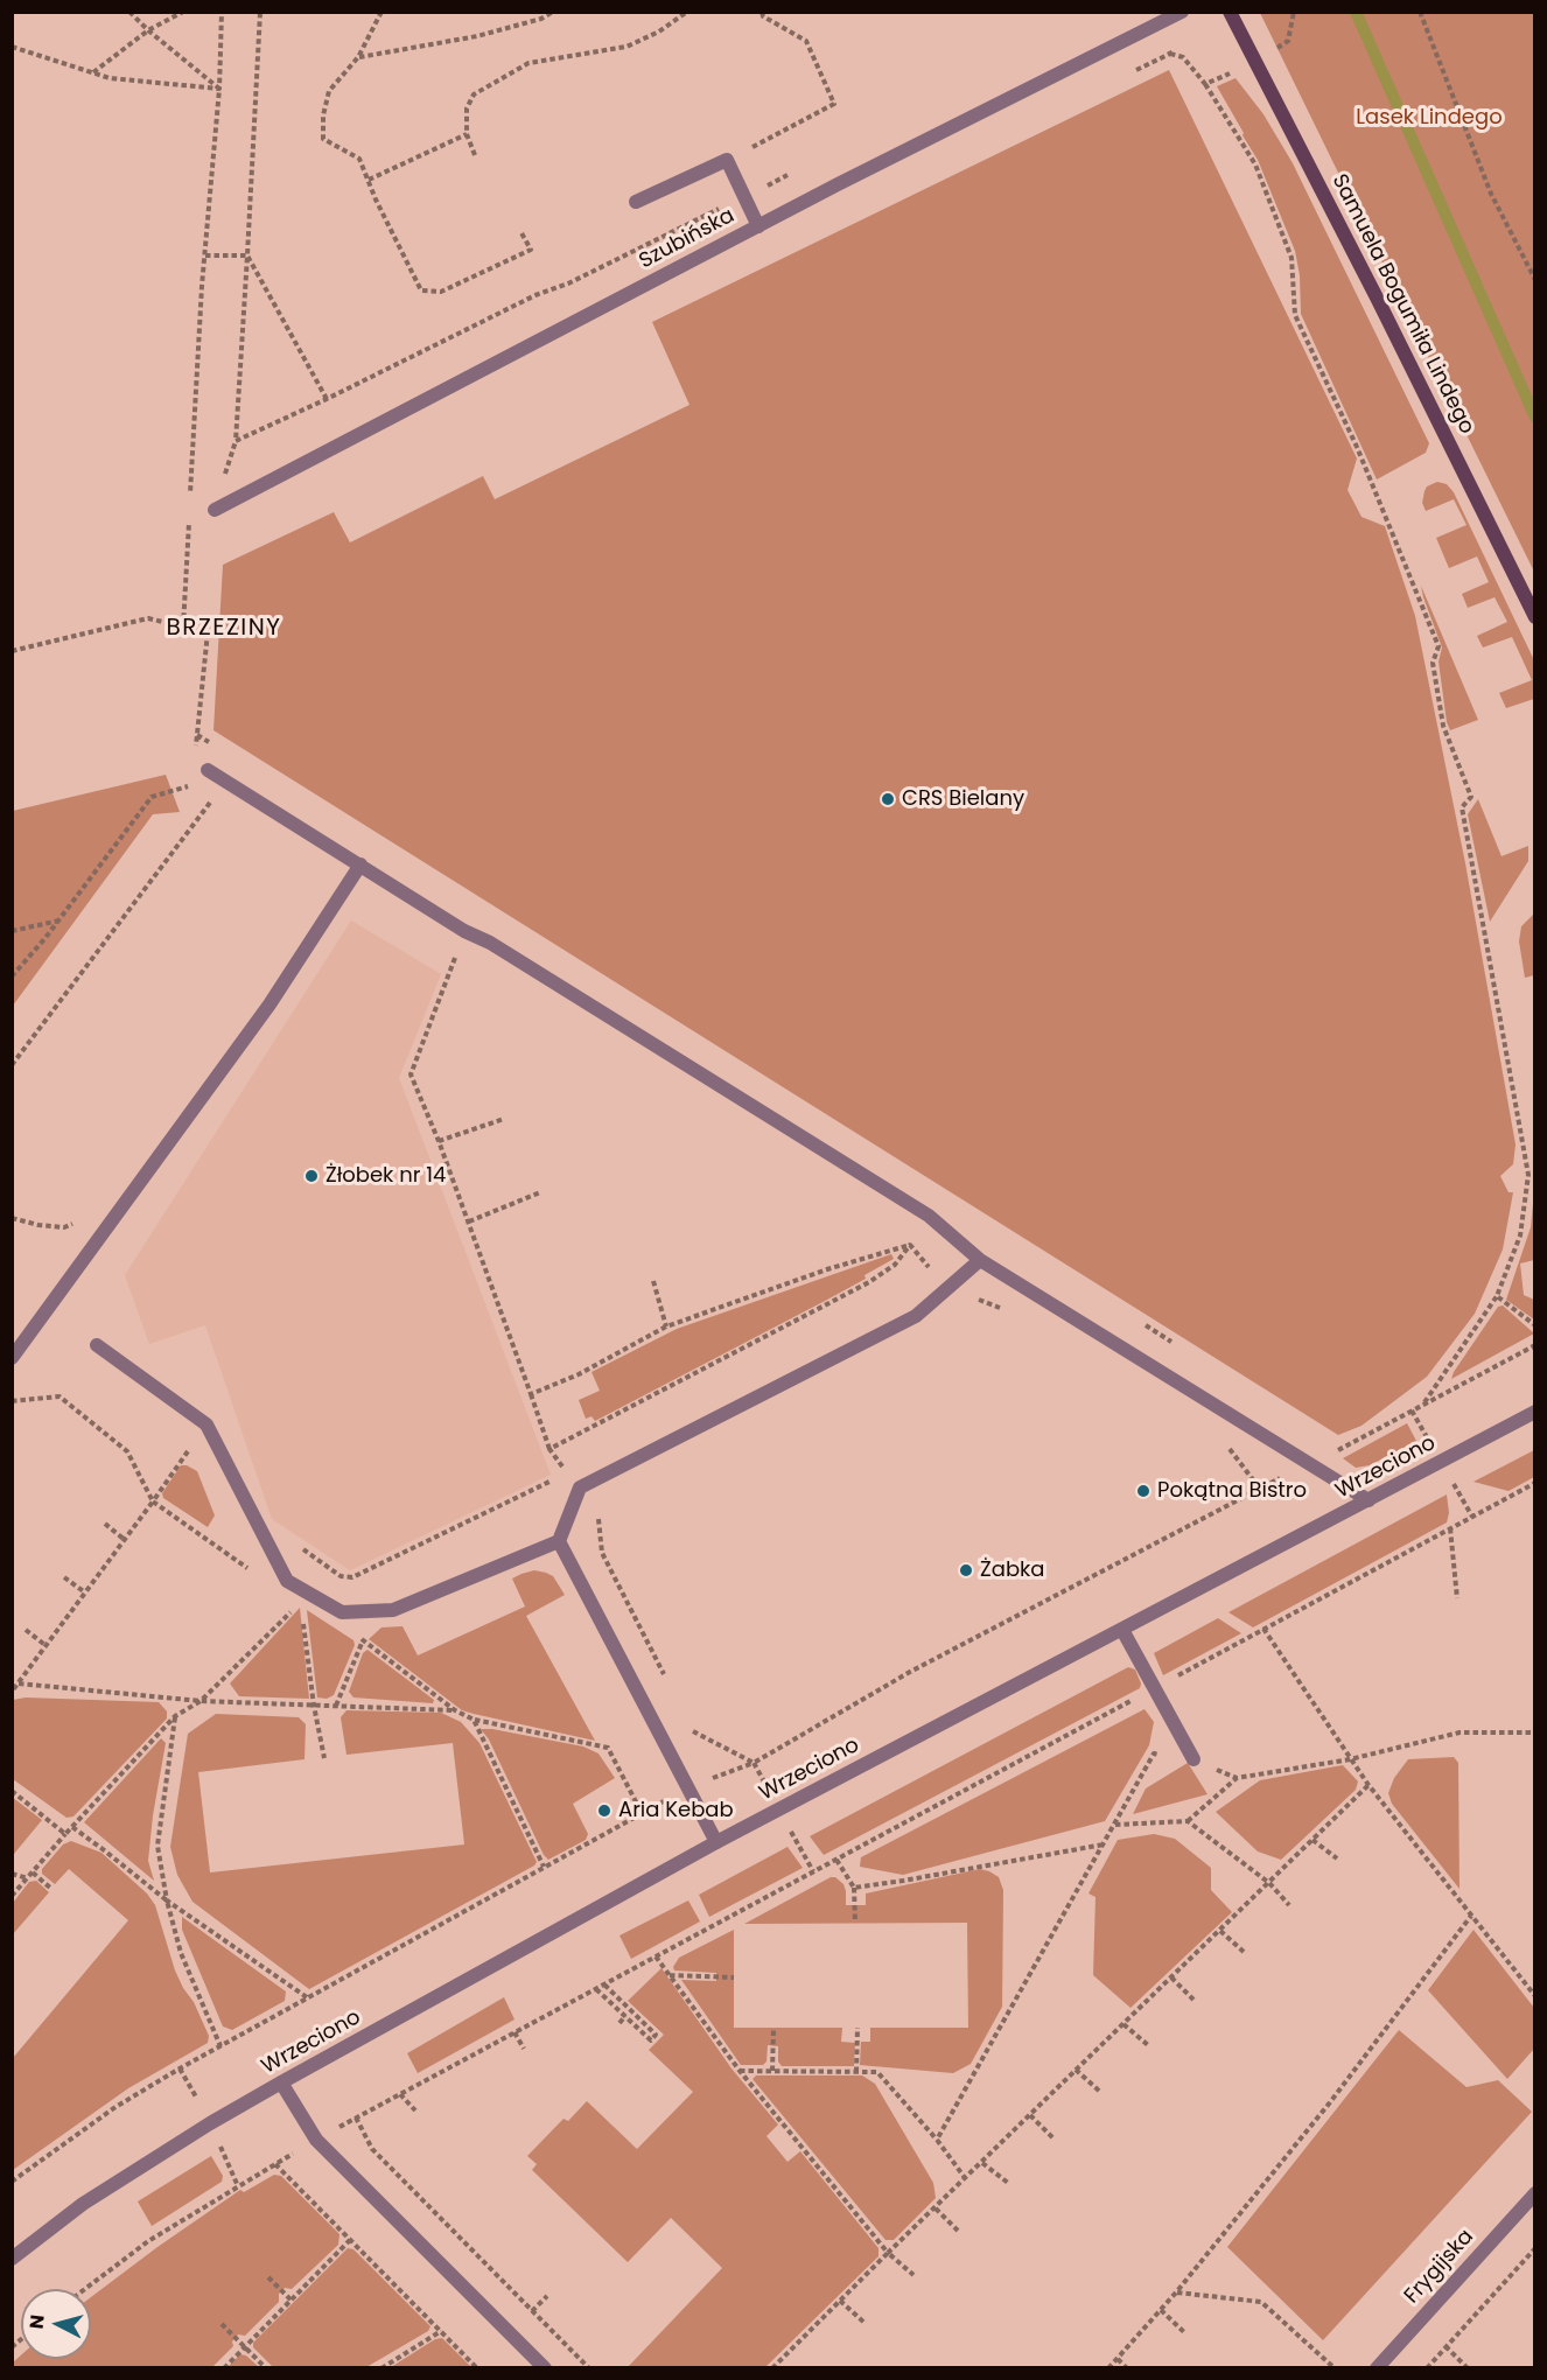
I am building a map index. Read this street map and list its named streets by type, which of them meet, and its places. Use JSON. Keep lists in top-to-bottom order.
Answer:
{
  "streets": {
    "street": [
      "Szubińska",
      "Samuela Bogumiła Lindego",
      "Wrzeciono",
      "Frygijska"
    ]
  },
  "districts": ["BRZEZINY"],
  "parks": ["Lasek Lindego"],
  "places": [
    "CRS Bielany",
    "Żłobek nr 14",
    "Pokątna Bistro",
    "Żabka",
    "Aria Kebab"
  ],
  "north": "left"
}
